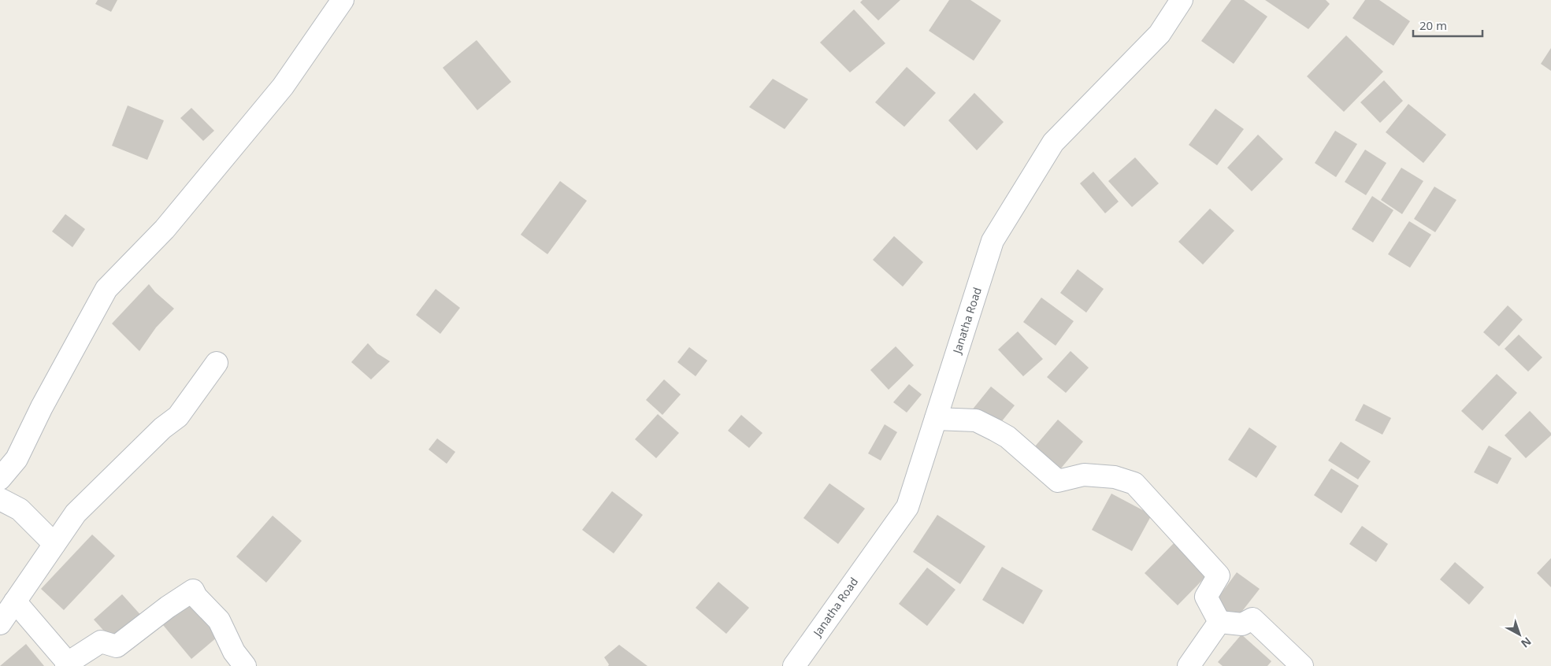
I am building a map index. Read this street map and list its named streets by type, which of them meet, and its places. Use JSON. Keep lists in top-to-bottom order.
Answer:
{
  "streets": {
    "street": ["Janatha Road"]
  },
  "scale_bar": "20 m",
  "north": "bottom right"
}
